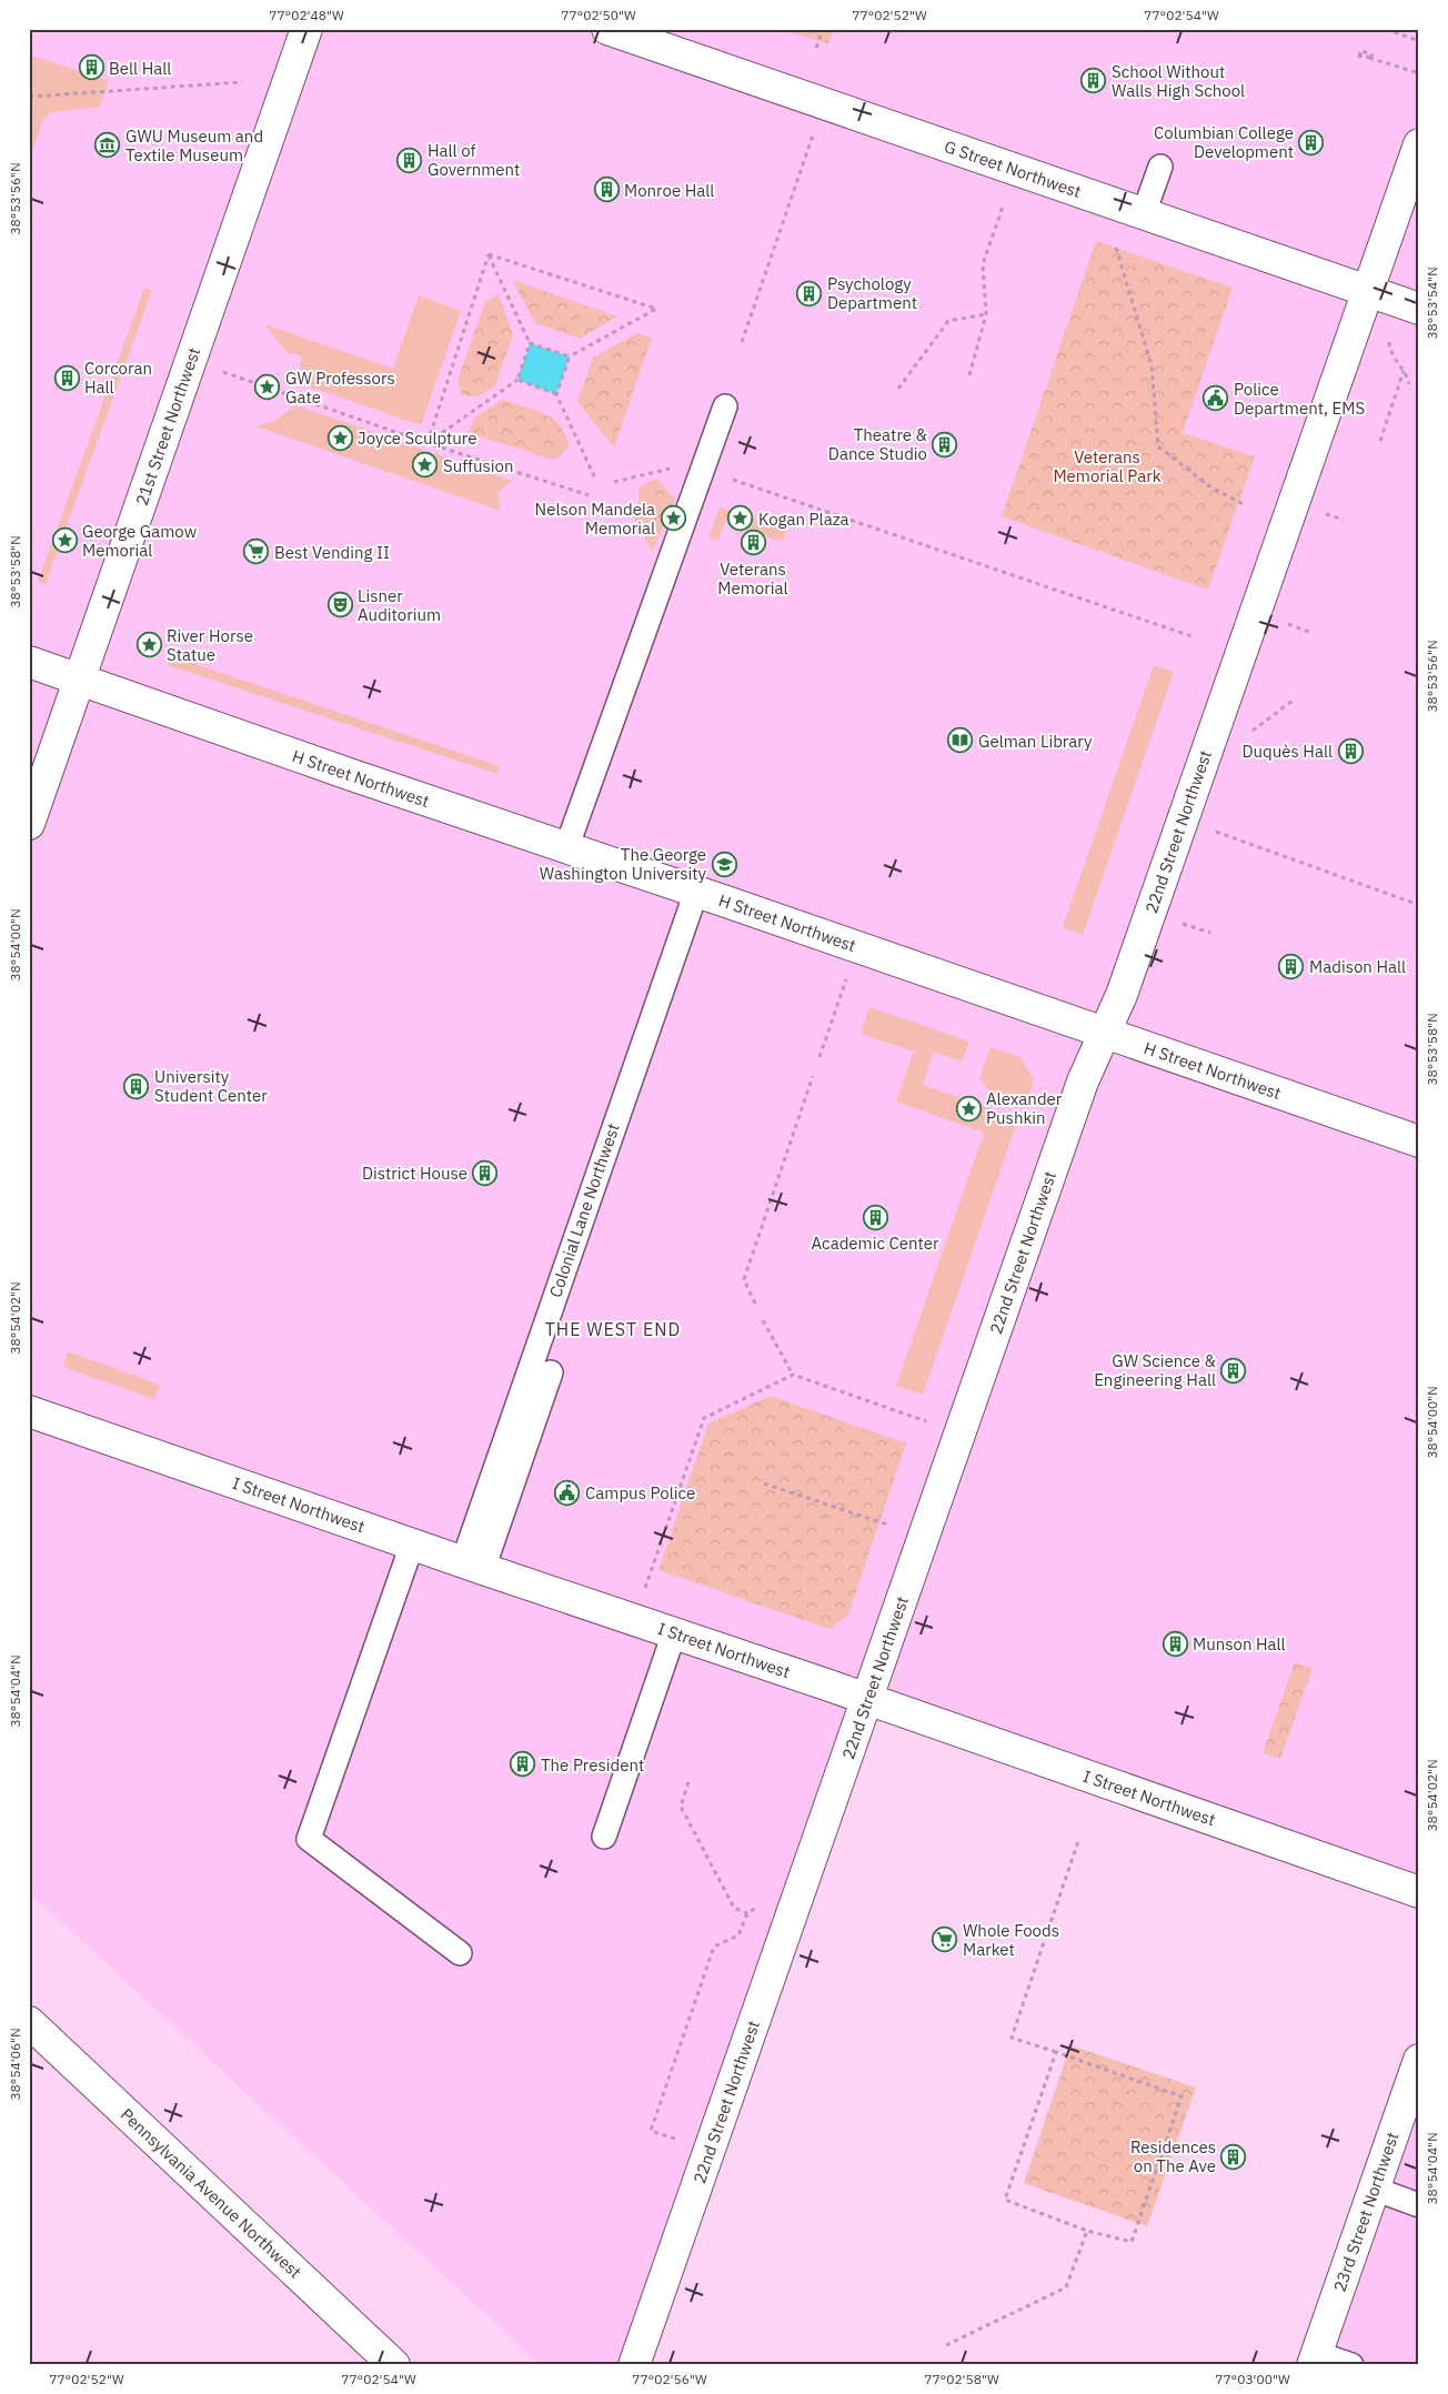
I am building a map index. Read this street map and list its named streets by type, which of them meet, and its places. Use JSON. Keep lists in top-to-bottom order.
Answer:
{
  "streets": {
    "street": [
      "G Street Northwest",
      "21st Street Northwest",
      "H Street Northwest",
      "22nd Street Northwest",
      "I Street Northwest",
      "Pennsylvania Avenue Northwest",
      "23rd Street Northwest"
    ],
    "lane": ["Colonial Lane Northwest"]
  },
  "crossings": [
    ["G Street Northwest", "22nd Street Northwest"],
    ["21st Street Northwest", "H Street Northwest"],
    ["H Street Northwest", "22nd Street Northwest"],
    ["H Street Northwest", "Colonial Lane Northwest"],
    ["22nd Street Northwest", "I Street Northwest"],
    ["Colonial Lane Northwest", "I Street Northwest"]
  ],
  "districts": ["THE WEST END"],
  "parks": ["Veterans Memorial Park"],
  "places": {
    "building": [
      "Bell Hall",
      "School Without Walls High School",
      "Columbian College Development",
      "Hall of Government",
      "Monroe Hall",
      "Psychology Department",
      "Corcoran Hall",
      "Theatre & Dance Studio",
      "Veterans Memorial",
      "Duquès Hall",
      "Madison Hall",
      "University Student Center",
      "District House",
      "Academic Center",
      "GW Science & Engineering Hall",
      "Munson Hall",
      "The President",
      "Residences on The Ave"
    ],
    "museum": ["GWU Museum and Textile Museum"],
    "place": [
      "GW Professors Gate",
      "Joyce Sculpture",
      "Suffusion",
      "Nelson Mandela Memorial",
      "Kogan Plaza",
      "George Gamow Memorial",
      "River Horse Statue",
      "Alexander Pushkin"
    ],
    "public building": ["Police Department, EMS", "Campus Police"],
    "supermarket": ["Best Vending II", "Whole Foods Market"],
    "theatre": ["Lisner Auditorium"],
    "library": ["Gelman Library"],
    "school or university": ["The George Washington University"]
  },
  "coordinates": [
    "77°02'48\"W",
    "77°02'50\"W",
    "77°02'52\"W",
    "77°02'54\"W",
    "38°53'56\"N",
    "38°53'54\"N",
    "38°53'58\"N",
    "38°54'00\"N",
    "38°54'02\"N",
    "38°54'04\"N",
    "38°54'06\"N",
    "77°02'56\"W",
    "77°02'58\"W",
    "77°03'00\"W"
  ]
}
